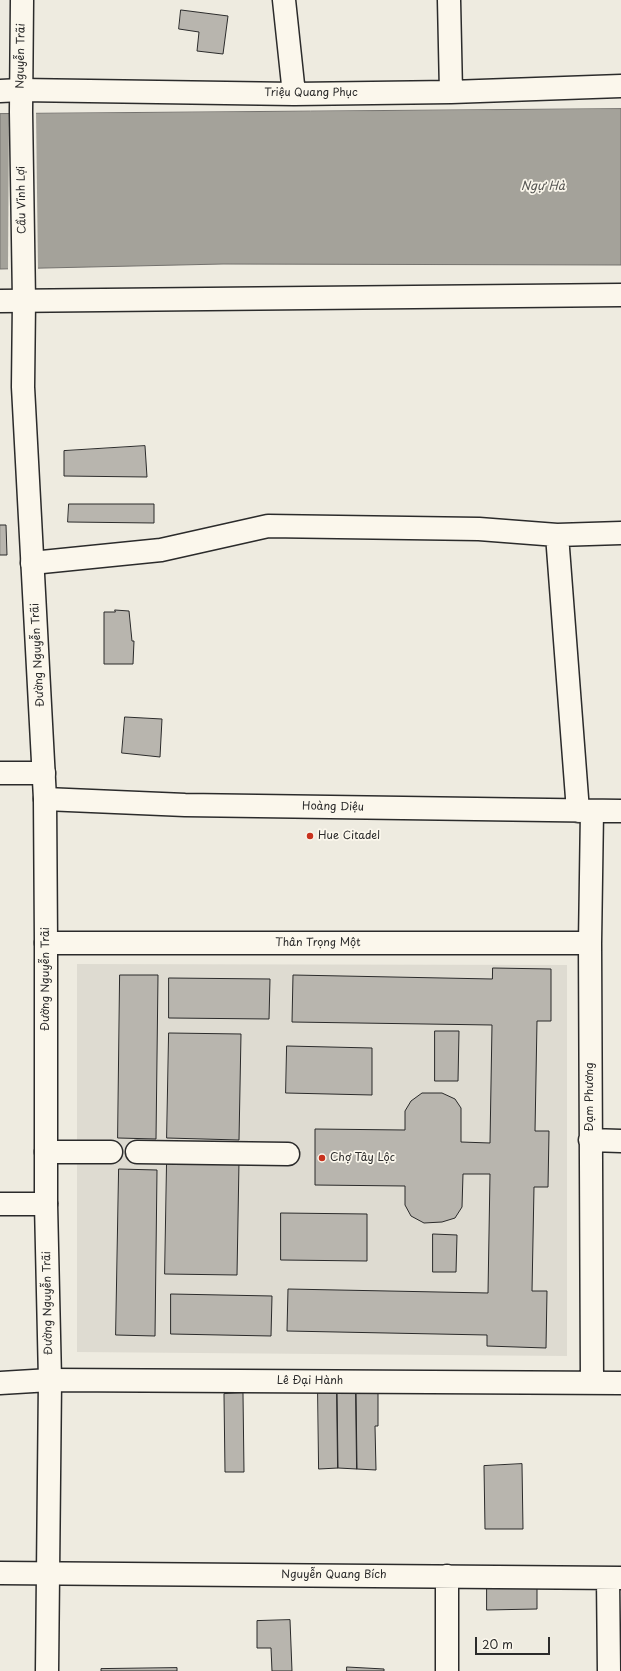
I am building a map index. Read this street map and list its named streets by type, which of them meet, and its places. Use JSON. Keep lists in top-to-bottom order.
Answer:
{
  "streets": {
    "street": [
      "Nguyễn Trãi",
      "Triệu Quang Phục",
      "Cầu Vĩnh Lợi",
      "Đường Nguyễn Trãi",
      "Hoàng Diệu",
      "Thân Trọng Một",
      "Đạm Phương",
      "Lê Đại Hành",
      "Nguyễn Quang Bích"
    ]
  },
  "crossings": [
    ["Nguyễn Trãi", "Triệu Quang Phục"],
    ["Nguyễn Trãi", "Cầu Vĩnh Lợi"],
    ["Cầu Vĩnh Lợi", "Đường Nguyễn Trãi"],
    ["Đường Nguyễn Trãi", "Hoàng Diệu"],
    ["Đường Nguyễn Trãi", "Thân Trọng Một"],
    ["Đường Nguyễn Trãi", "Lê Đại Hành"],
    ["Đường Nguyễn Trãi", "Nguyễn Quang Bích"],
    ["Hoàng Diệu", "Đạm Phương"],
    ["Thân Trọng Một", "Đạm Phương"],
    ["Đạm Phương", "Lê Đại Hành"]
  ],
  "water": ["Ngự Hà"],
  "places": ["Hue Citadel", "Chợ Tây Lộc"],
  "scale_bar": "20 m"
}
